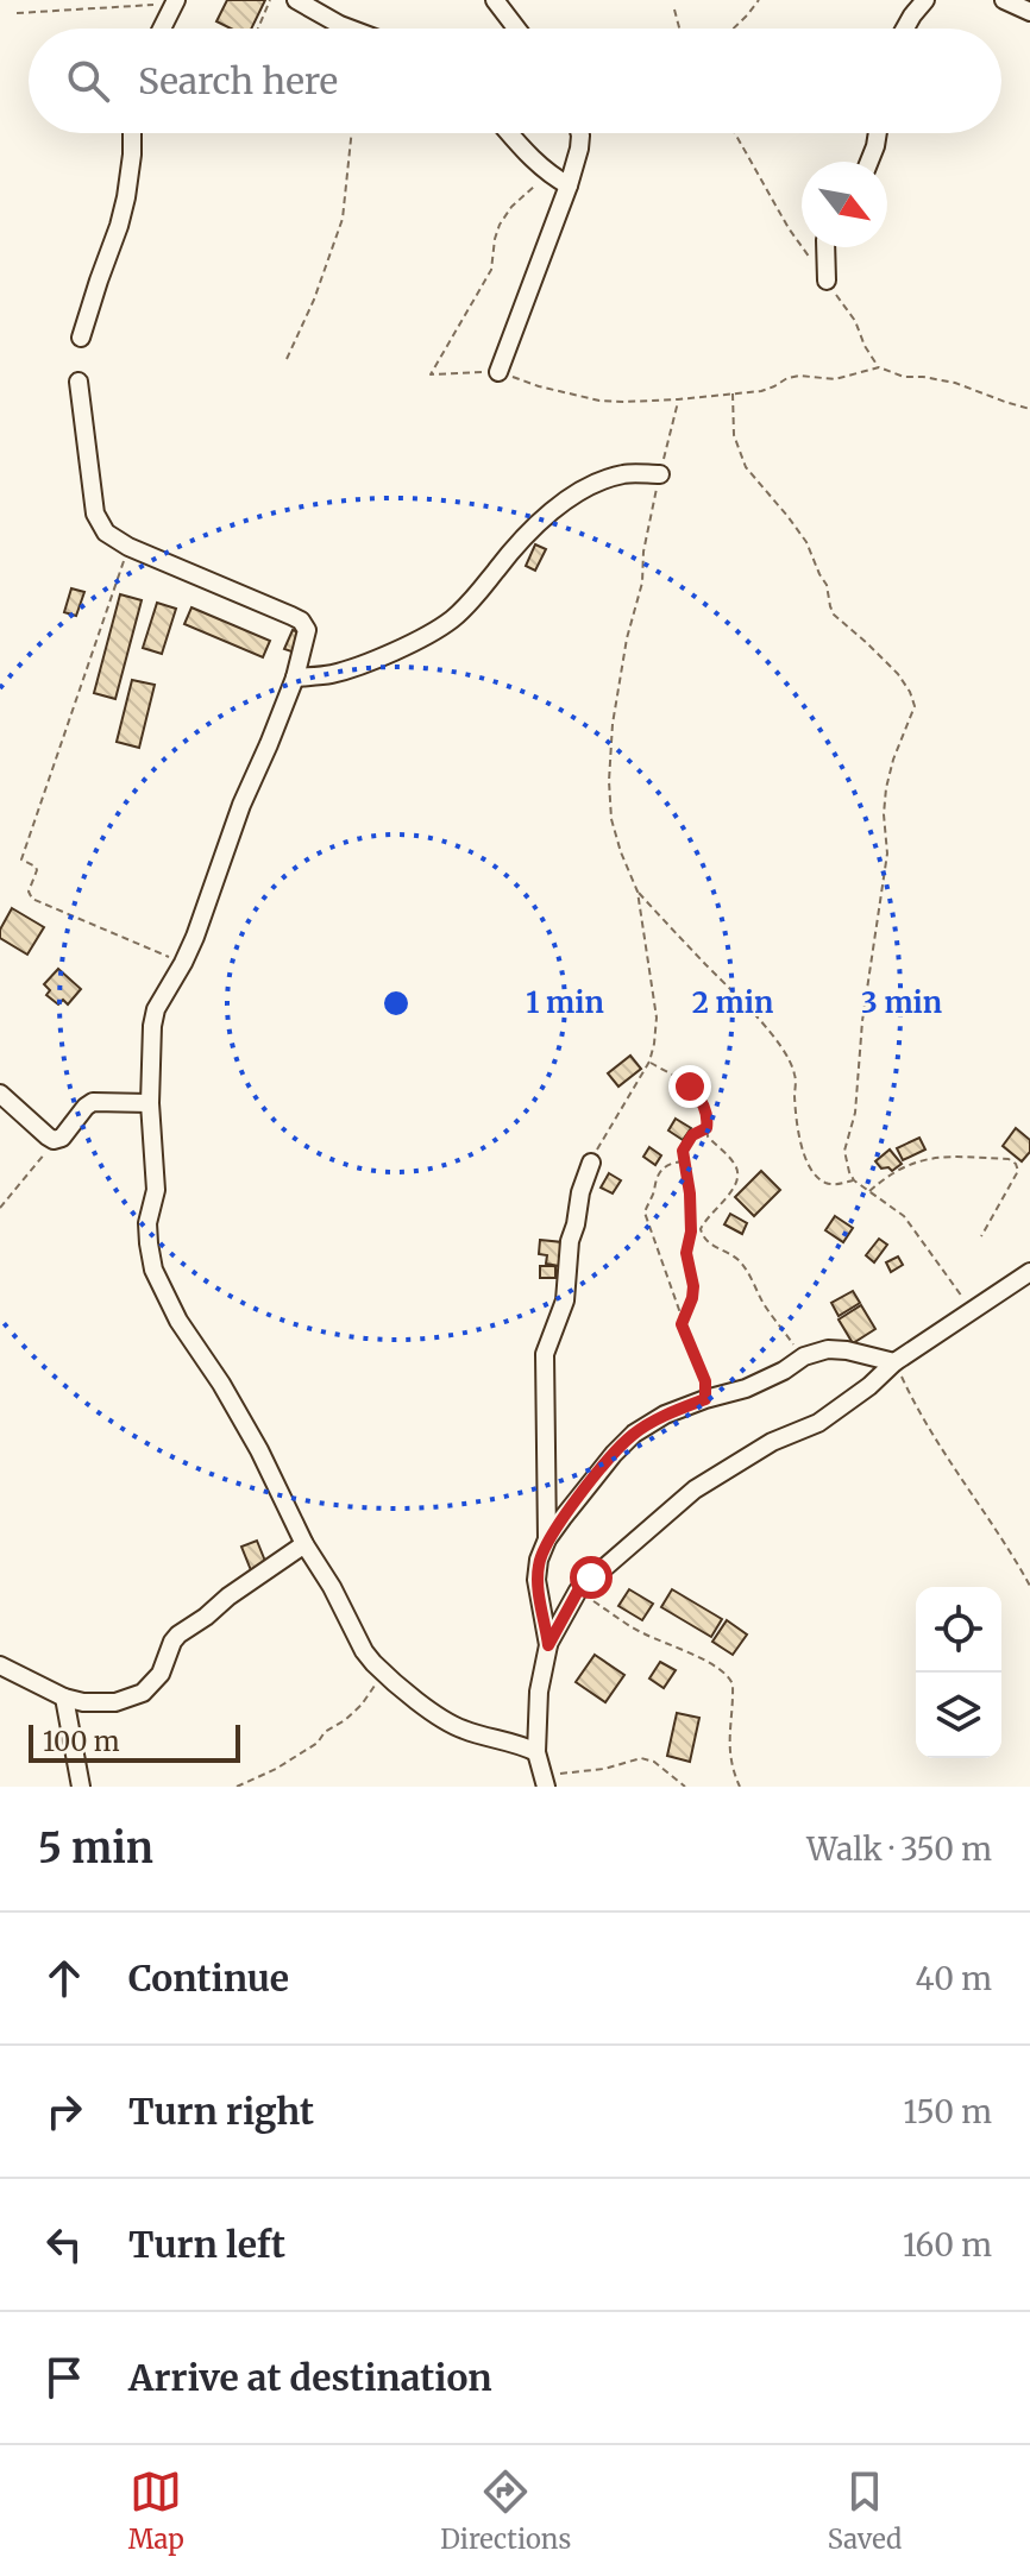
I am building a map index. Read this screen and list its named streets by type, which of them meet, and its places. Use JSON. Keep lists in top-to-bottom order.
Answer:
{
  "scale_bar": "100 m",
  "north": "bottom right",
  "page": {
    "search": "Search here",
    "scale": "100 m",
    "heading": ["5 min", "Walk · 350 m"],
    "list": [
      ["Continue", "40 m"],
      ["Turn right", "150 m"],
      ["Turn left", "160 m"],
      "Arrive at destination"
    ],
    "nav": ["Map", "Directions", "Saved"]
  },
  "rings": ["1 min", "2 min", "3 min"]
}
